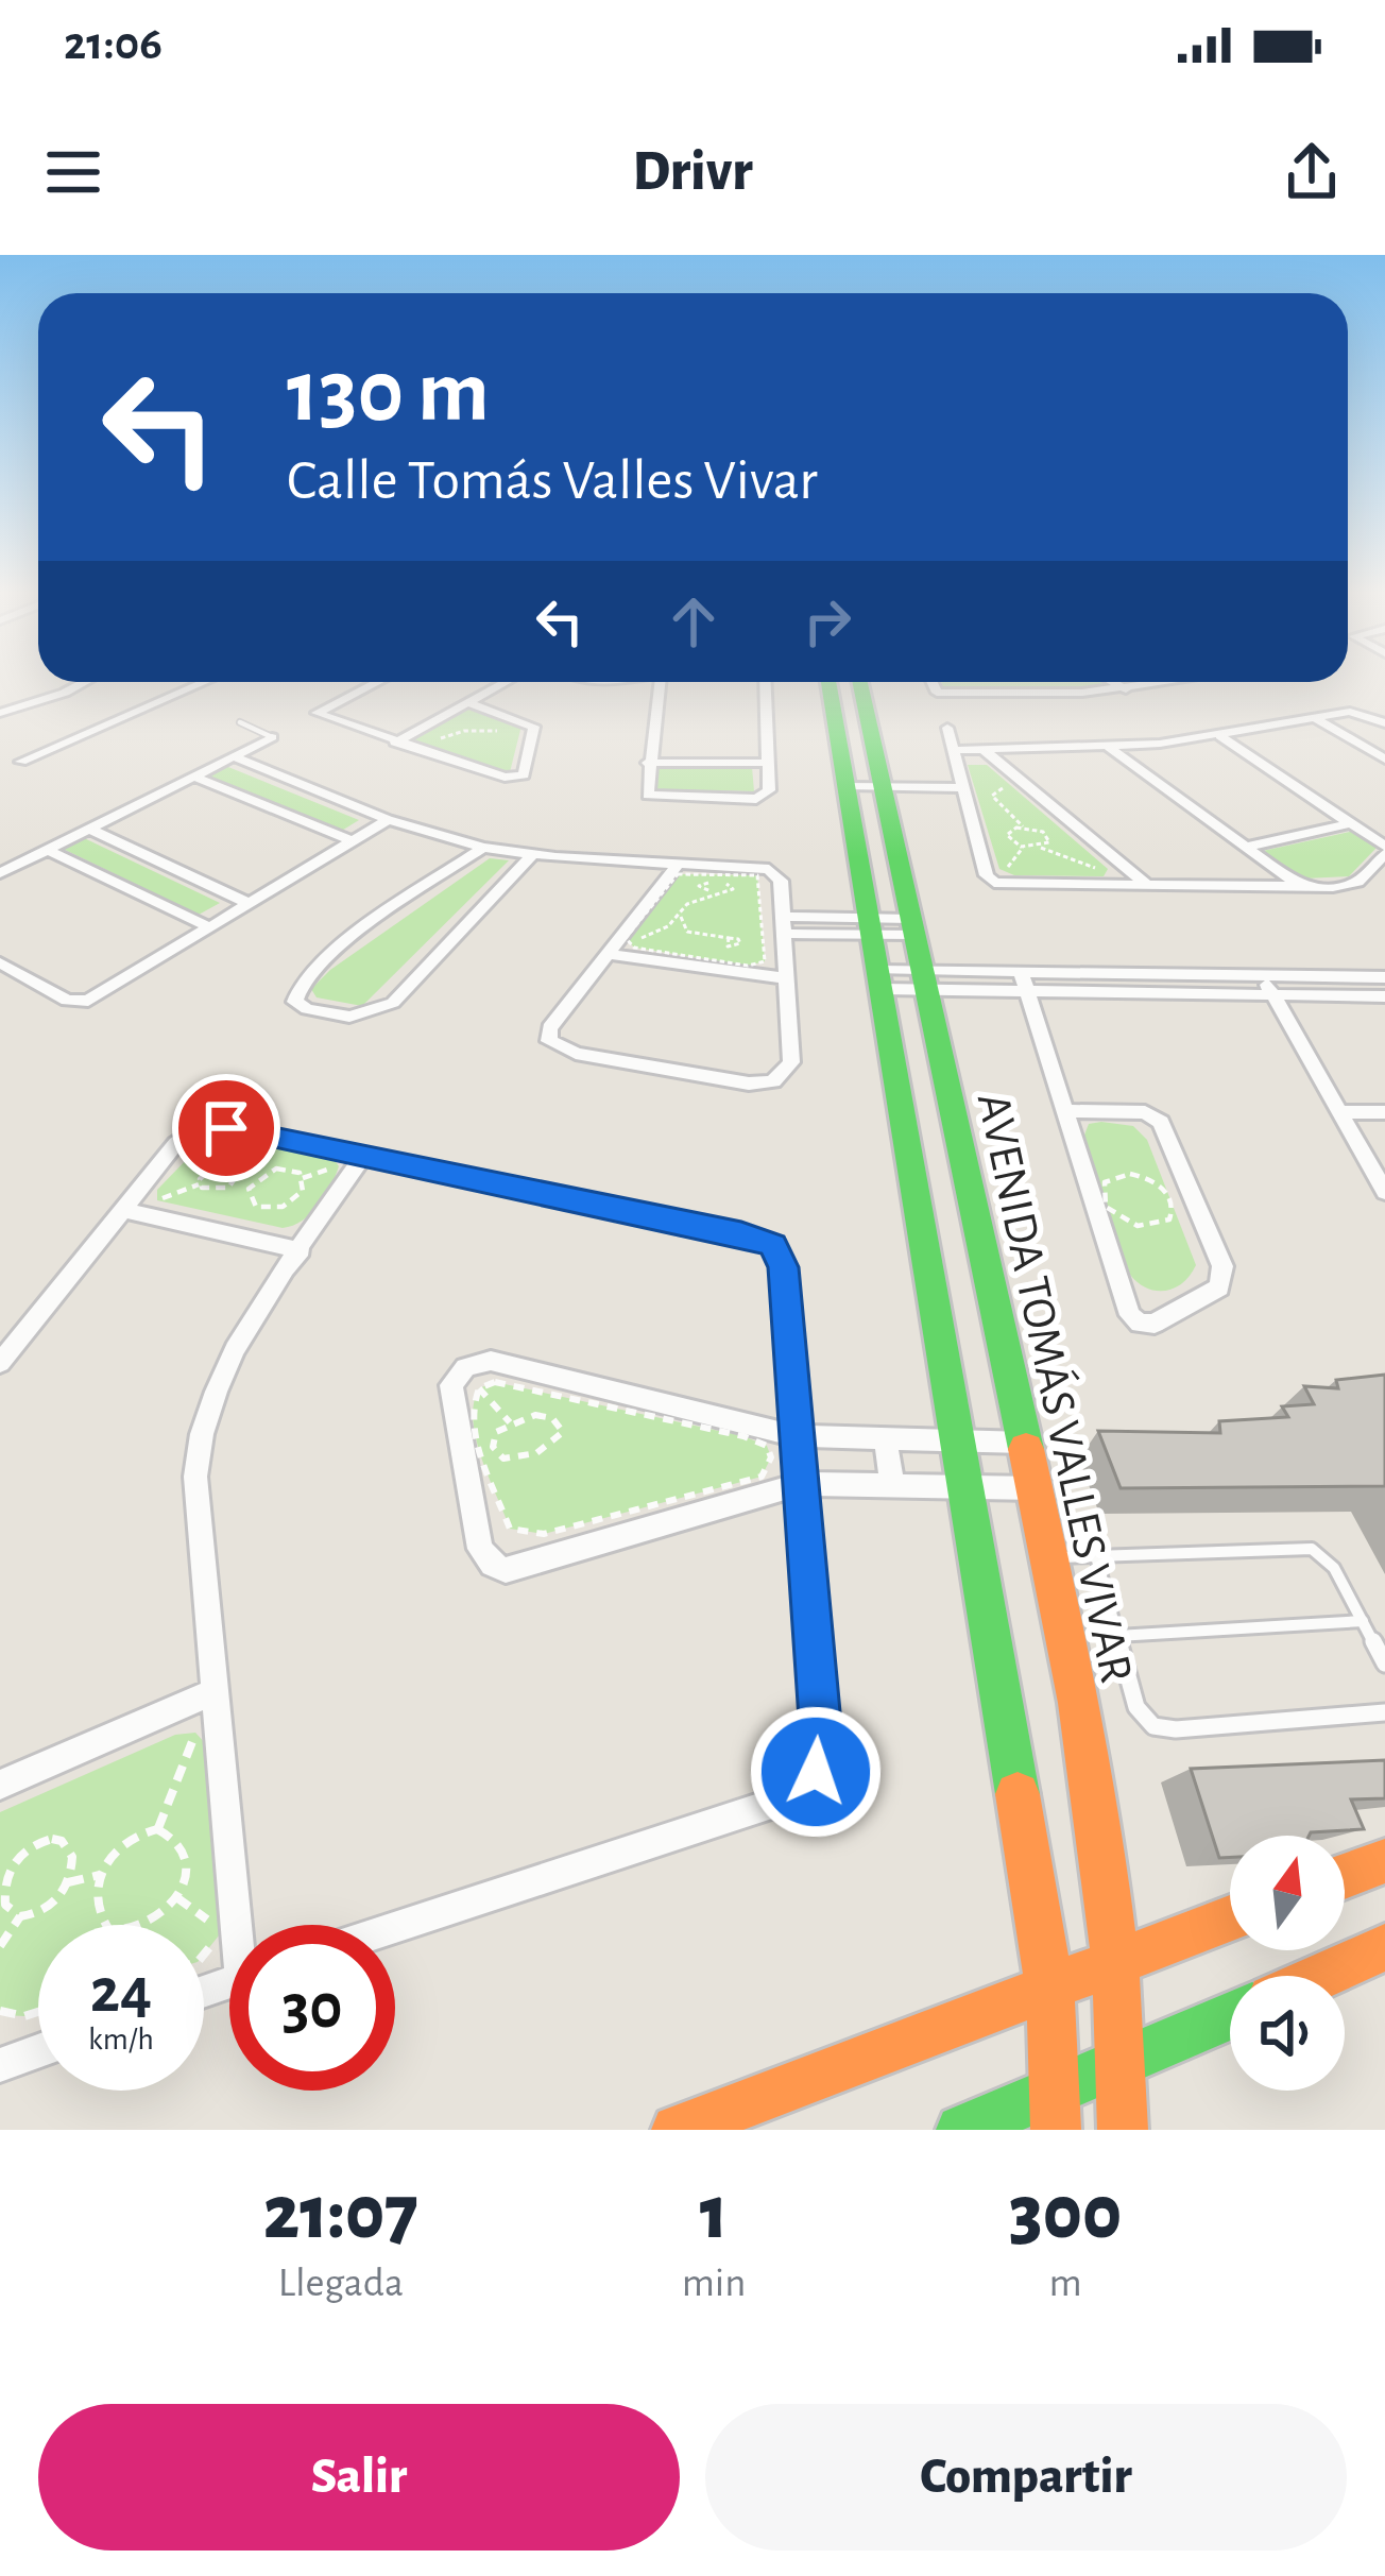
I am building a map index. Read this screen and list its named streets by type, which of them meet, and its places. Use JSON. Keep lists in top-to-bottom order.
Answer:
{
  "streets": {
    "main road": ["AVENIDA TOMÁS VALLES VIVAR"]
  },
  "north": "top",
  "page": {
    "status": "21:06",
    "header": "Drivr",
    "turn": ["130 m", "Calle Tomás Valles Vivar"],
    "speed": "24 km/h",
    "limit": "30",
    "eta": [
      "21:07",
      "Llegada",
      "1",
      "min",
      "300",
      "m"
    ],
    "buttons": ["Salir", "Compartir"]
  }
}
